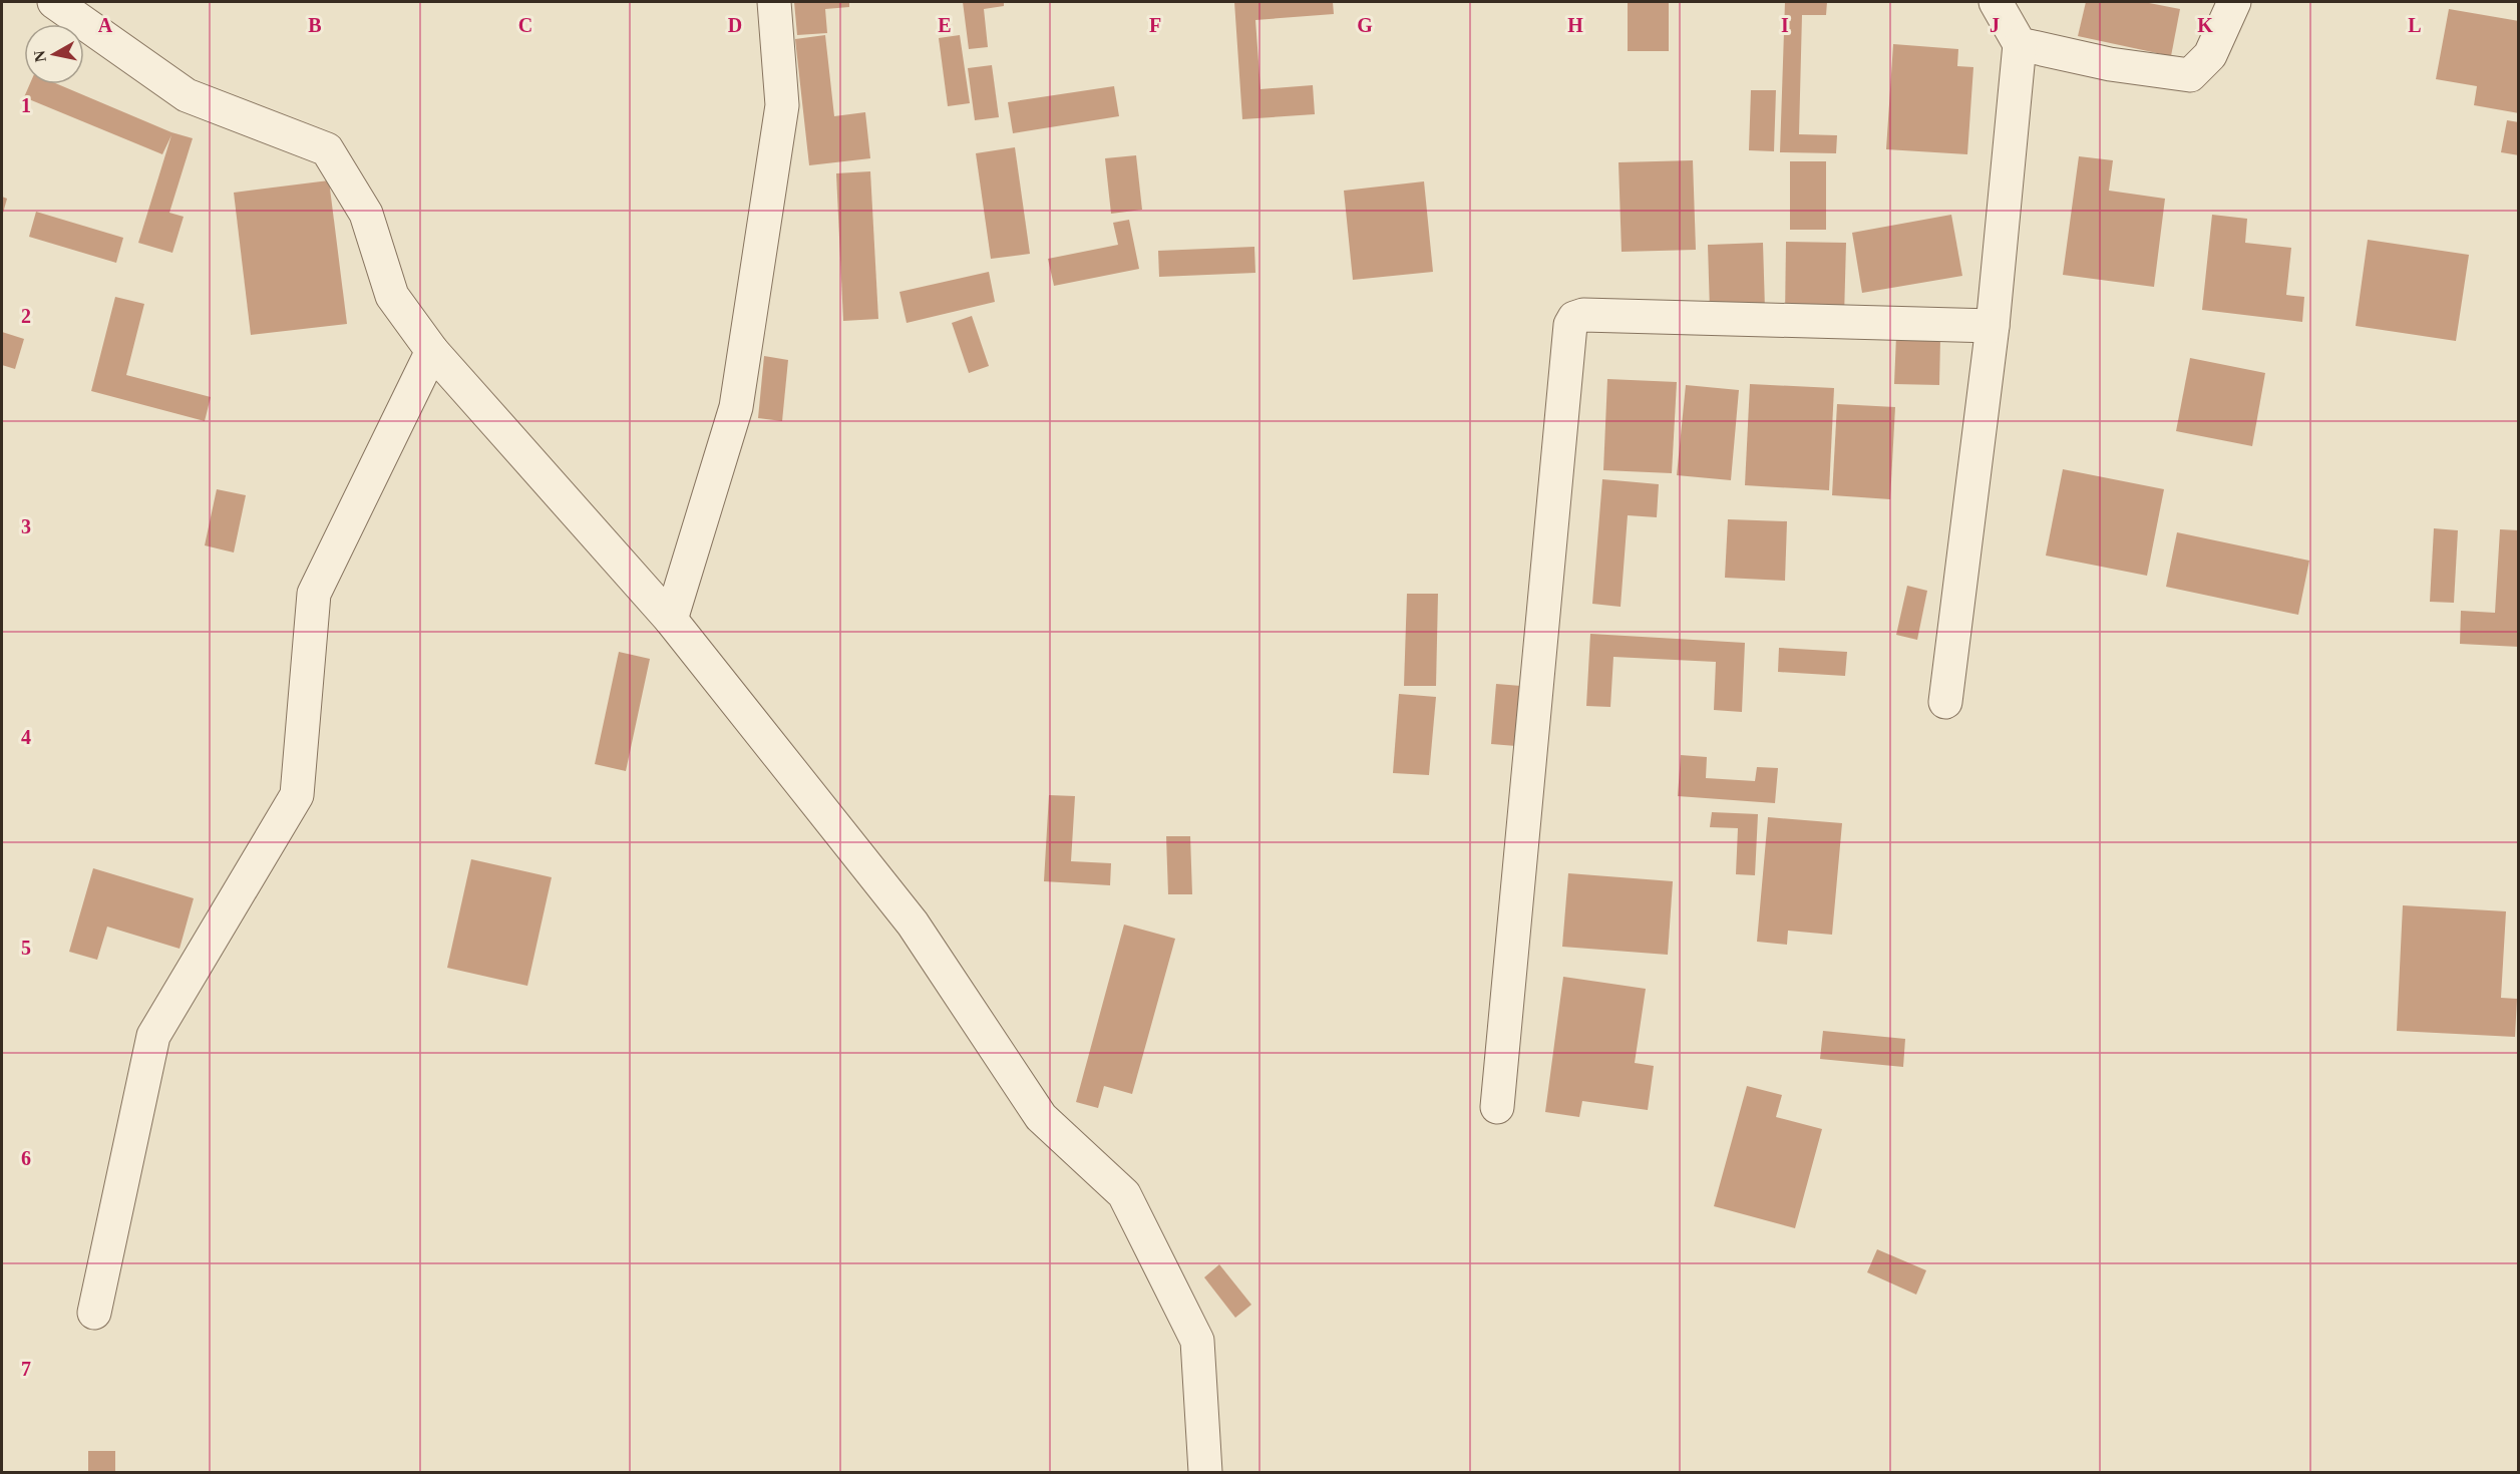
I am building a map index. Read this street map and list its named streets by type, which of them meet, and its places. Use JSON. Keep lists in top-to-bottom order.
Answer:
{
  "north": "left",
  "grid": {
    "columns": [
      "A",
      "B",
      "C",
      "D",
      "E",
      "F",
      "G",
      "H",
      "I",
      "J",
      "K",
      "L"
    ],
    "rows": [
      "1",
      "2",
      "3",
      "4",
      "5",
      "6",
      "7"
    ]
  }
}
